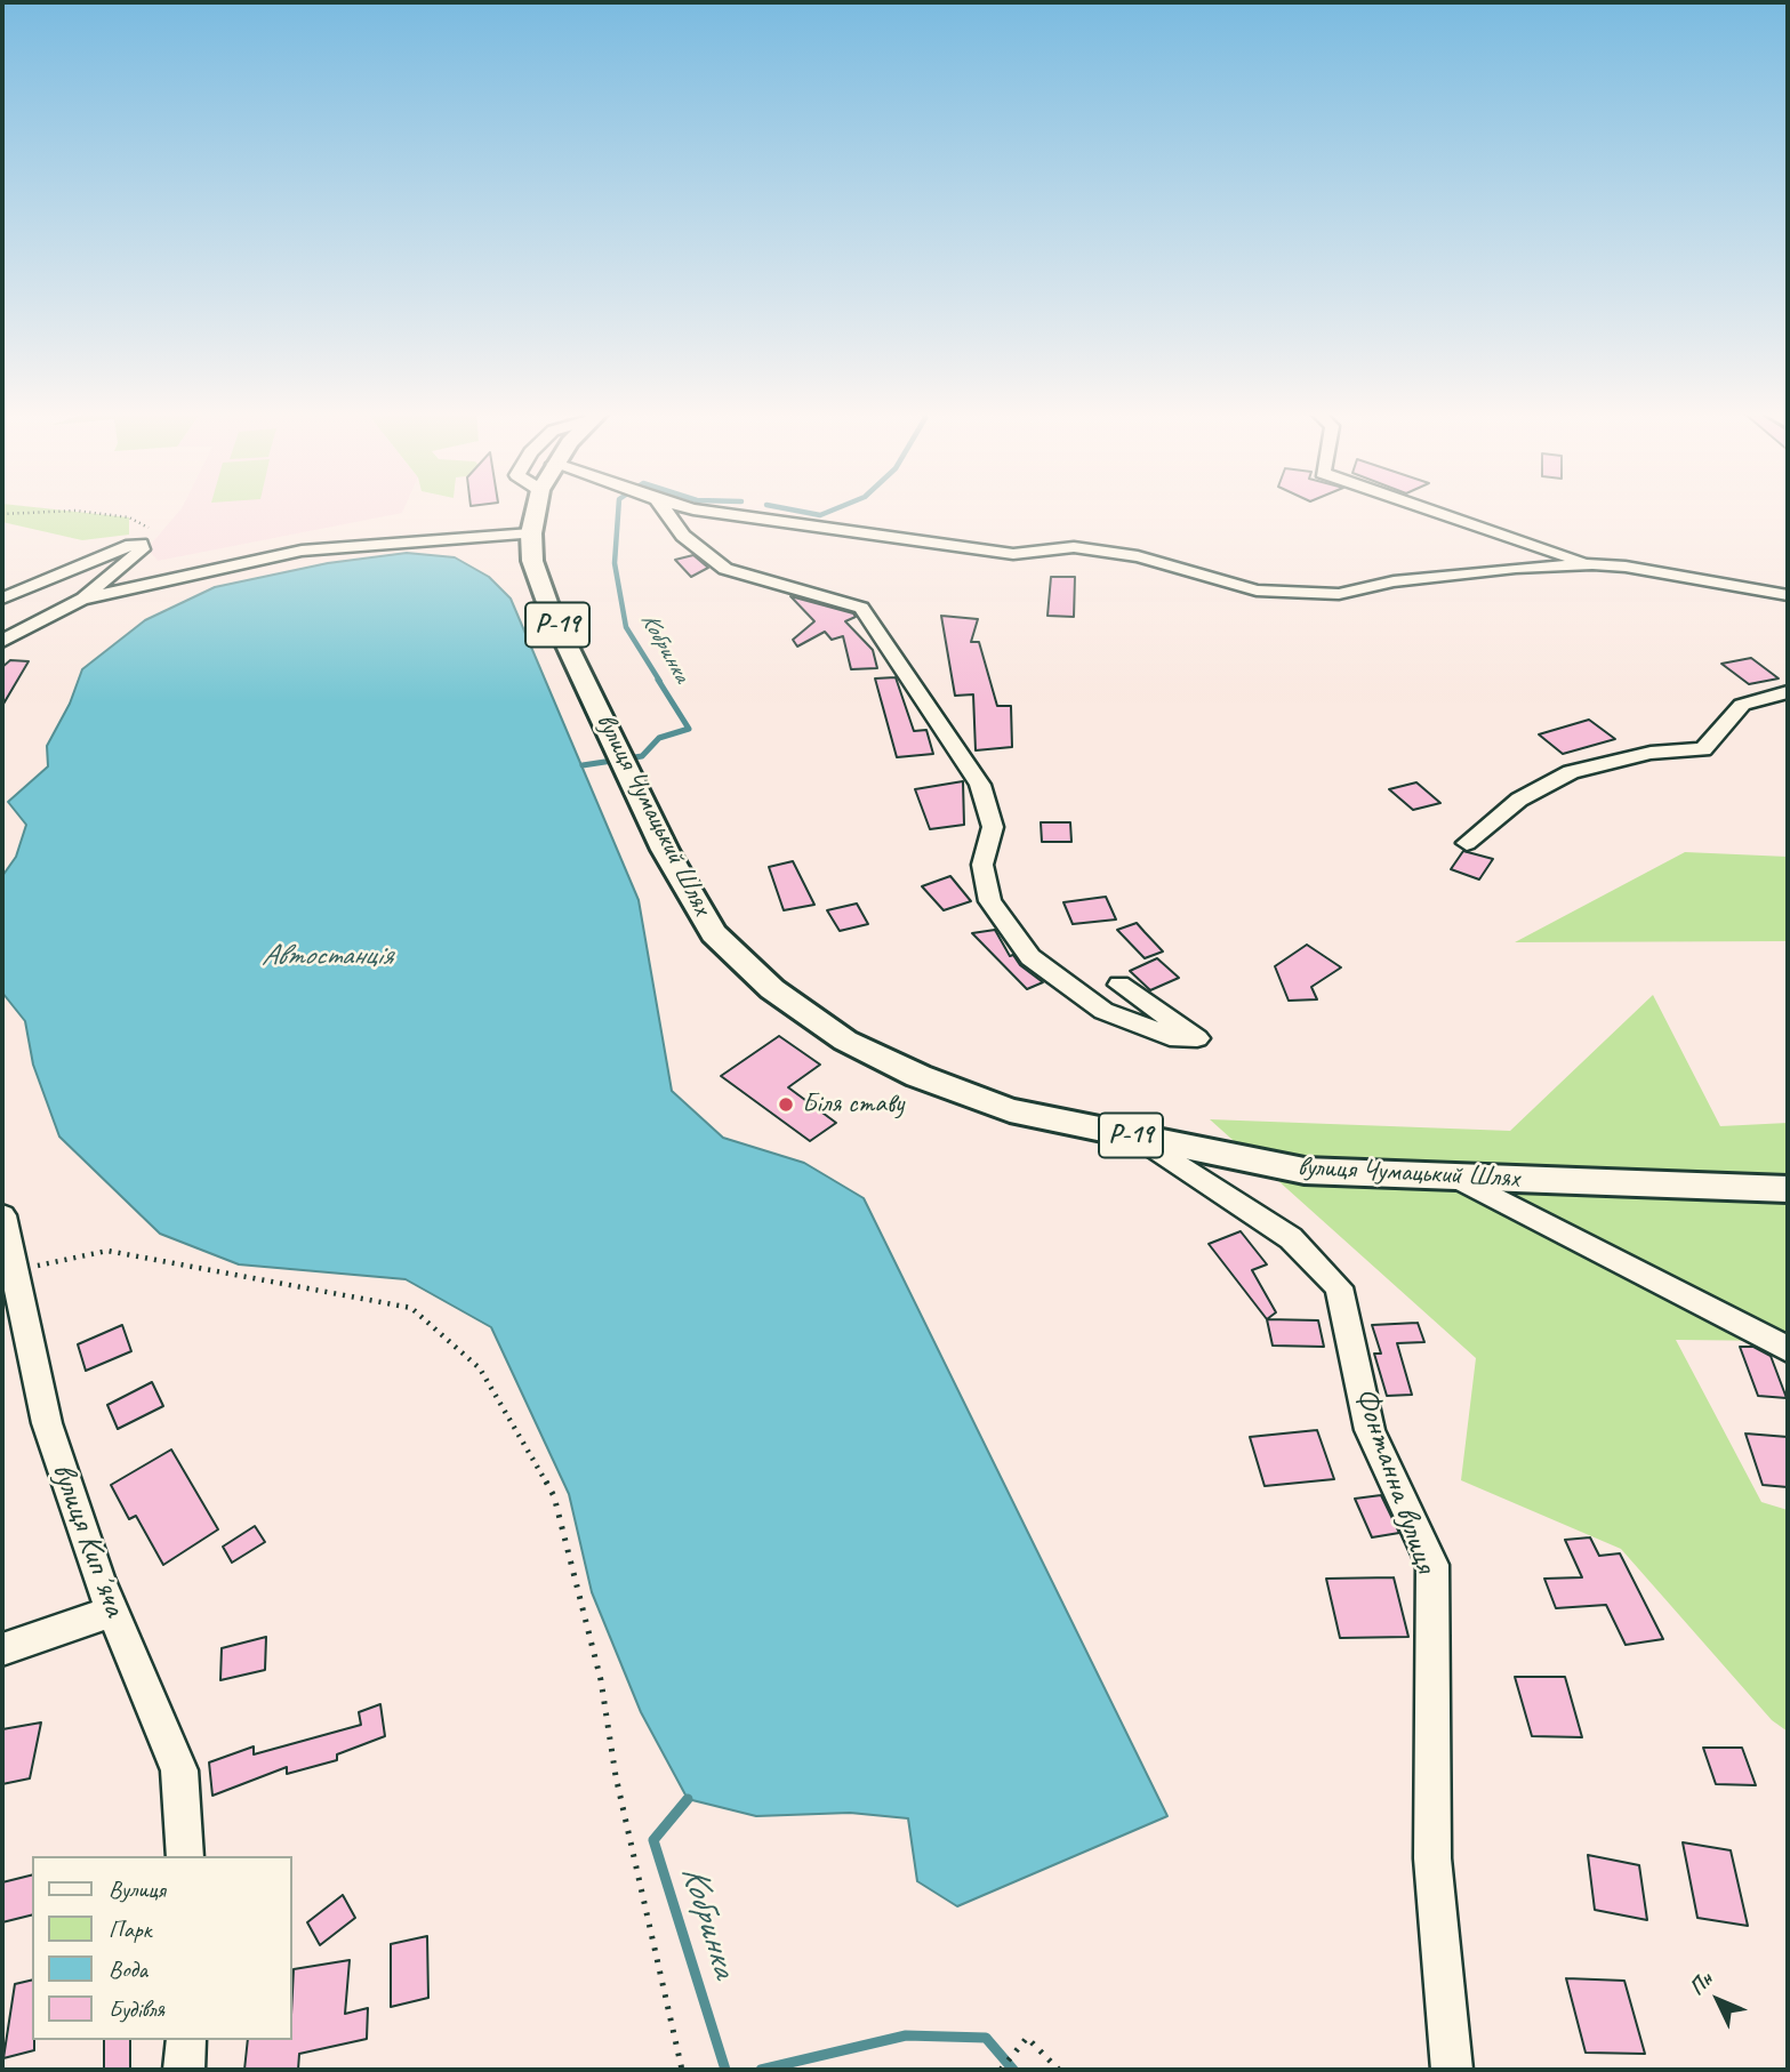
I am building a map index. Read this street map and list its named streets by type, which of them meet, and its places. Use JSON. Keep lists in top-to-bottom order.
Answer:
{
  "streets": {
    "main road": ["Р-19", "вулиця Чумацький Шлях"],
    "street": ["Фонтанна вулиця", "вулиця Кипʼяча"]
  },
  "crossings": [
    ["вулиця Чумацький Шлях", "Фонтанна вулиця"]
  ],
  "water": ["Кобринка", "Автостанція"],
  "places": ["Біля ставу"],
  "legend": [
    "Вулиця",
    "Парк",
    "Вода",
    "Будівля"
  ],
  "north": "top left"
}
